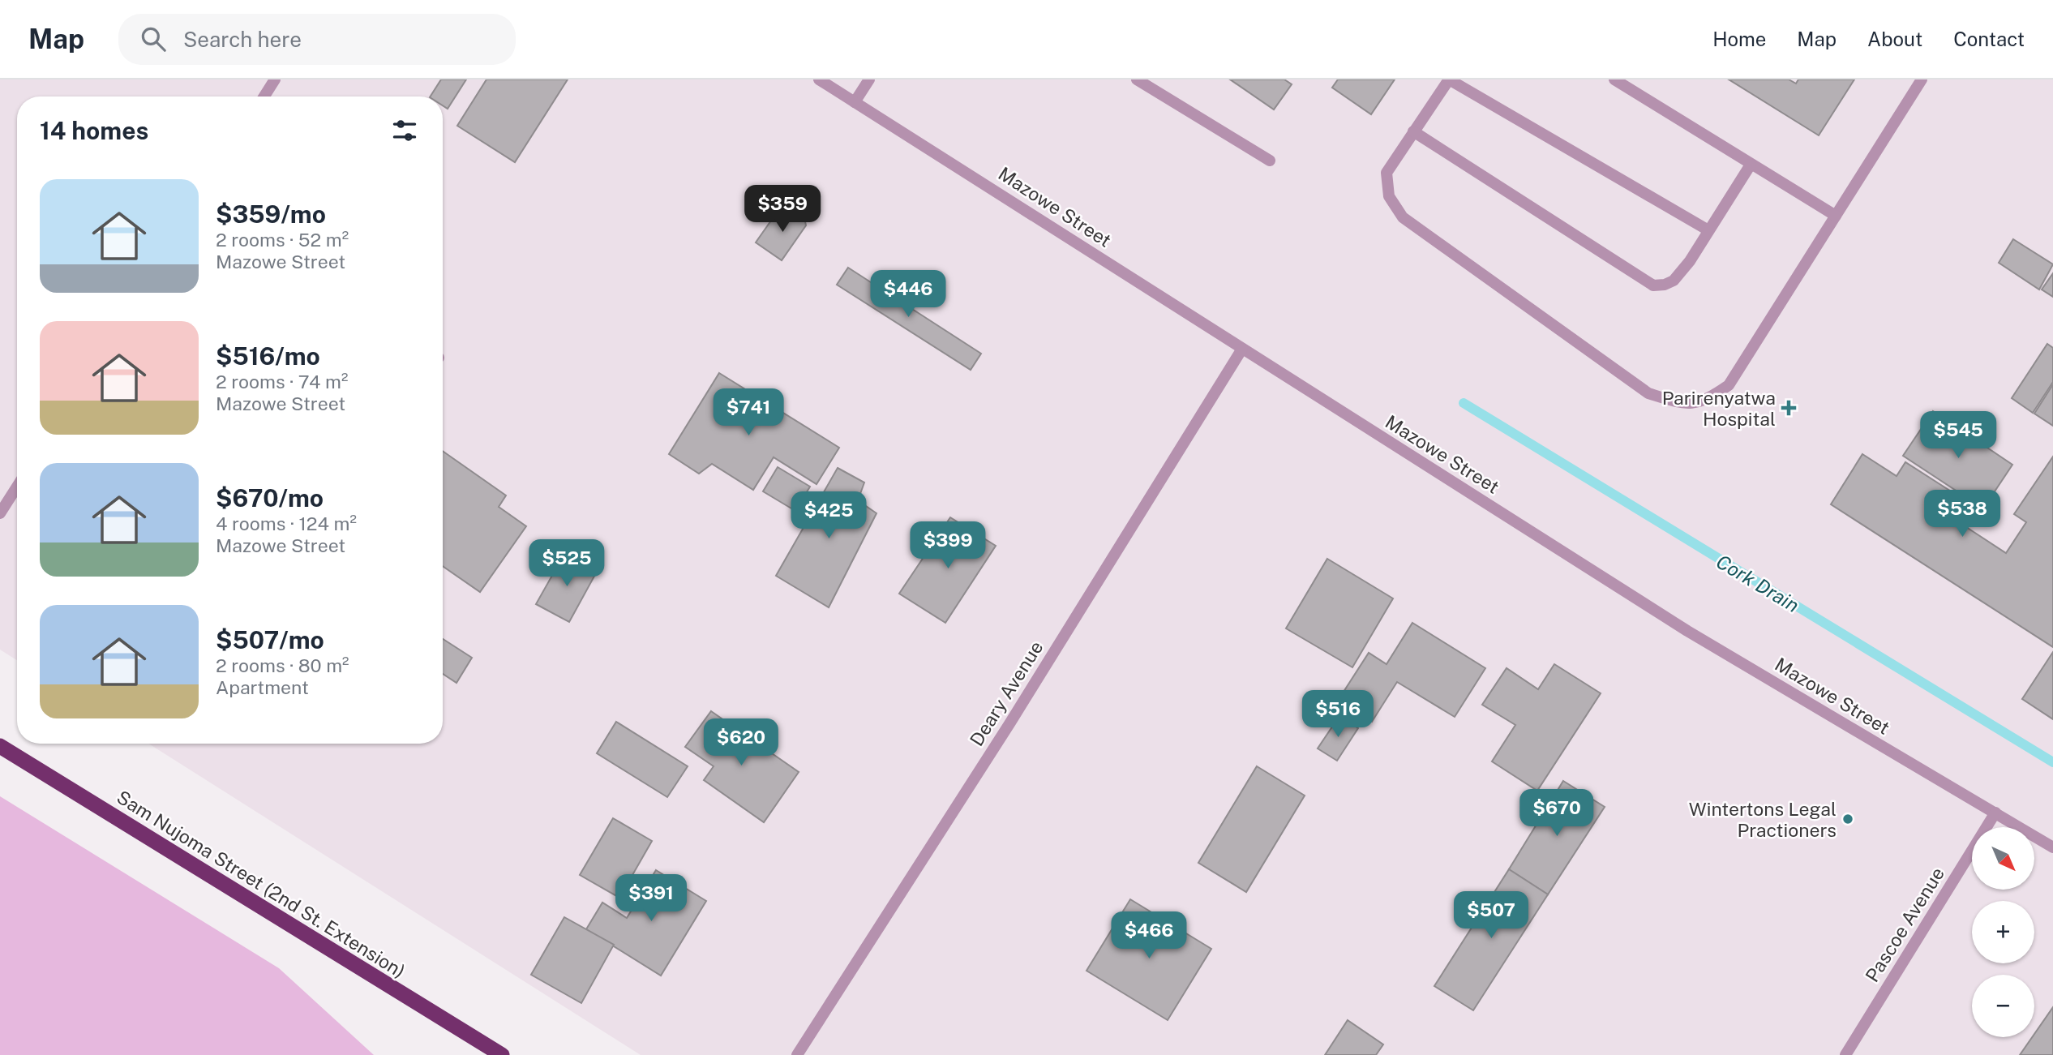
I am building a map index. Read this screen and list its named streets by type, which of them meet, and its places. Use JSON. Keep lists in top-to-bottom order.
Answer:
{
  "streets": {
    "highway": ["Sam Nujoma Street (2nd St. Extension)"],
    "street": ["Mazowe Street", "Deary Avenue", "Pascoe Avenue"]
  },
  "crossings": [
    ["Mazowe Street", "Deary Avenue"],
    ["Mazowe Street", "Pascoe Avenue"]
  ],
  "water": ["Cork Drain"],
  "places": {
    "health": ["Parirenyatwa Hospital"],
    "other": ["Wintertons Legal Practioners"]
  },
  "north": "bottom right",
  "page": {
    "header": "Map",
    "search": "Search here",
    "nav": [
      "Home",
      "Map",
      "About",
      "Contact"
    ],
    "heading": "14 homes",
    "list": [
      {
        "name": "$359/mo",
        "note": "2 rooms · 52 m² · Mazowe Street"
      },
      {
        "name": "$516/mo",
        "note": "2 rooms · 74 m² · Mazowe Street"
      },
      {
        "name": "$670/mo",
        "note": "4 rooms · 124 m² · Mazowe Street"
      },
      {
        "name": "$507/mo",
        "note": "2 rooms · 80 m² · Apartment"
      }
    ],
    "price": [
      "$359",
      "$446",
      "$741",
      "$545",
      "$538",
      "$425",
      "$399",
      "$525",
      "$516",
      "$620",
      "$670",
      "$391",
      "$507",
      "$466"
    ],
    "map_buttons": ["+", "−"]
  }
}
